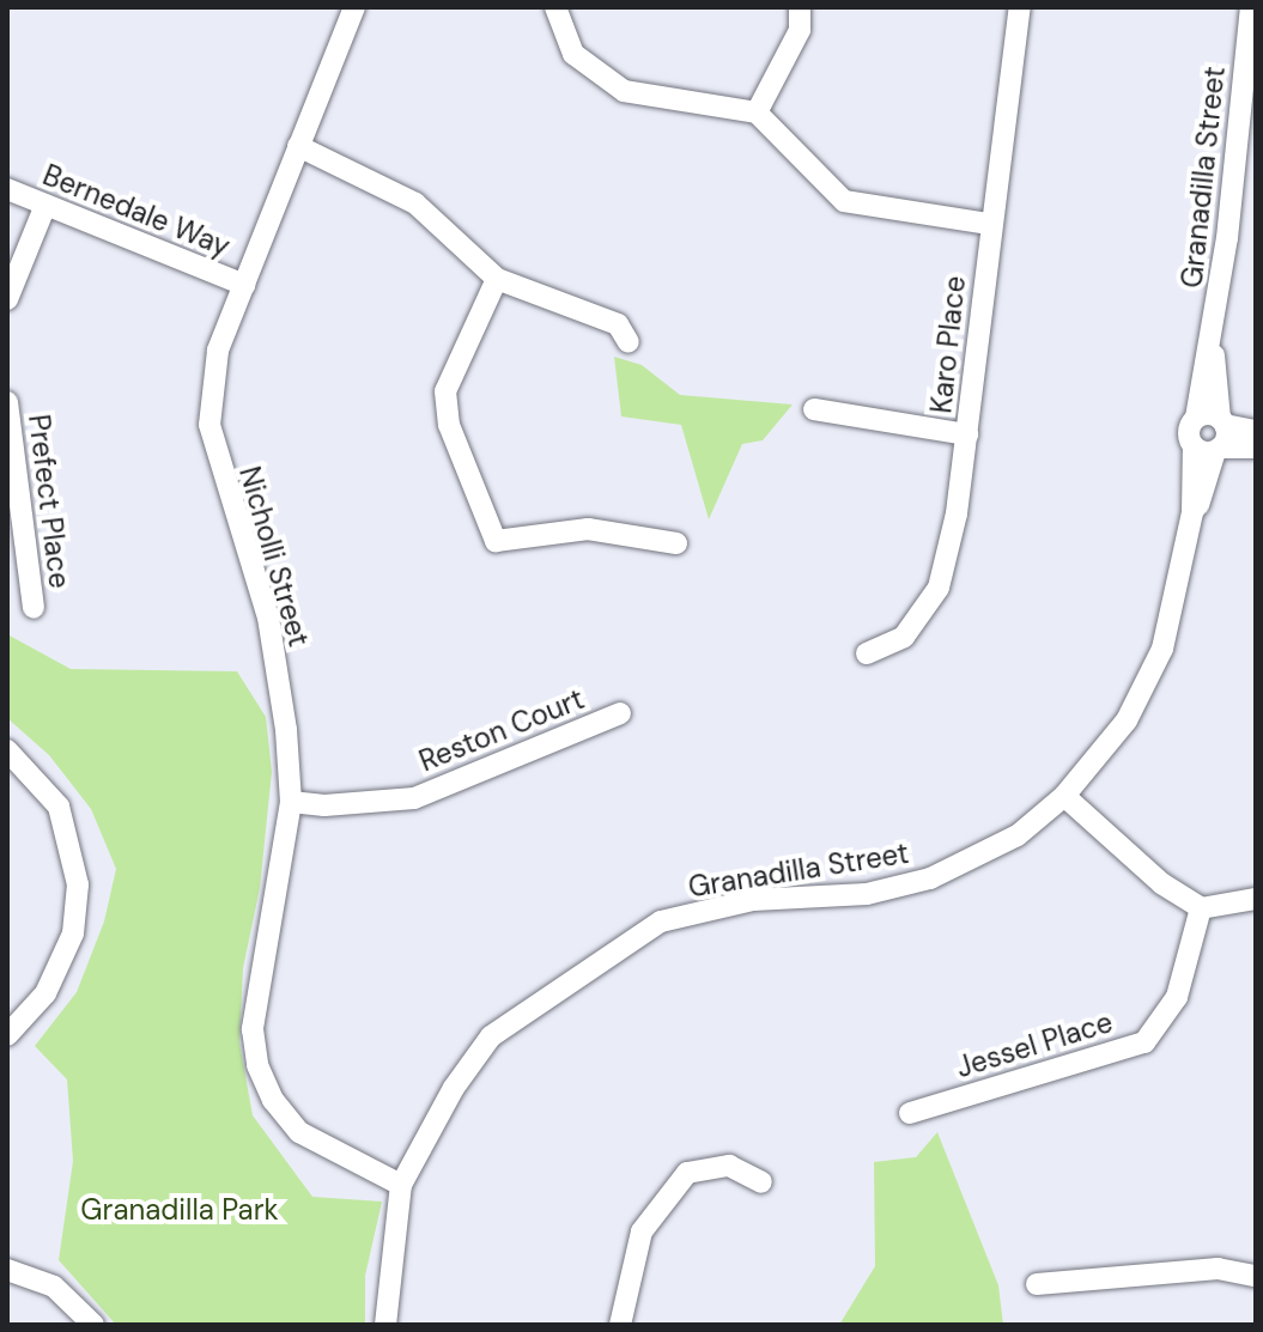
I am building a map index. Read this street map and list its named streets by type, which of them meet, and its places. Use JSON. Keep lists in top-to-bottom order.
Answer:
{
  "streets": {
    "street": [
      "Granadilla Street",
      "Bernedale Way",
      "Karo Place",
      "Prefect Place",
      "Nicholli Street",
      "Reston Court",
      "Jessel Place"
    ]
  },
  "crossings": [
    ["Granadilla Street", "Nicholli Street"],
    ["Bernedale Way", "Nicholli Street"],
    ["Nicholli Street", "Reston Court"]
  ],
  "parks": ["Granadilla Park"]
}
